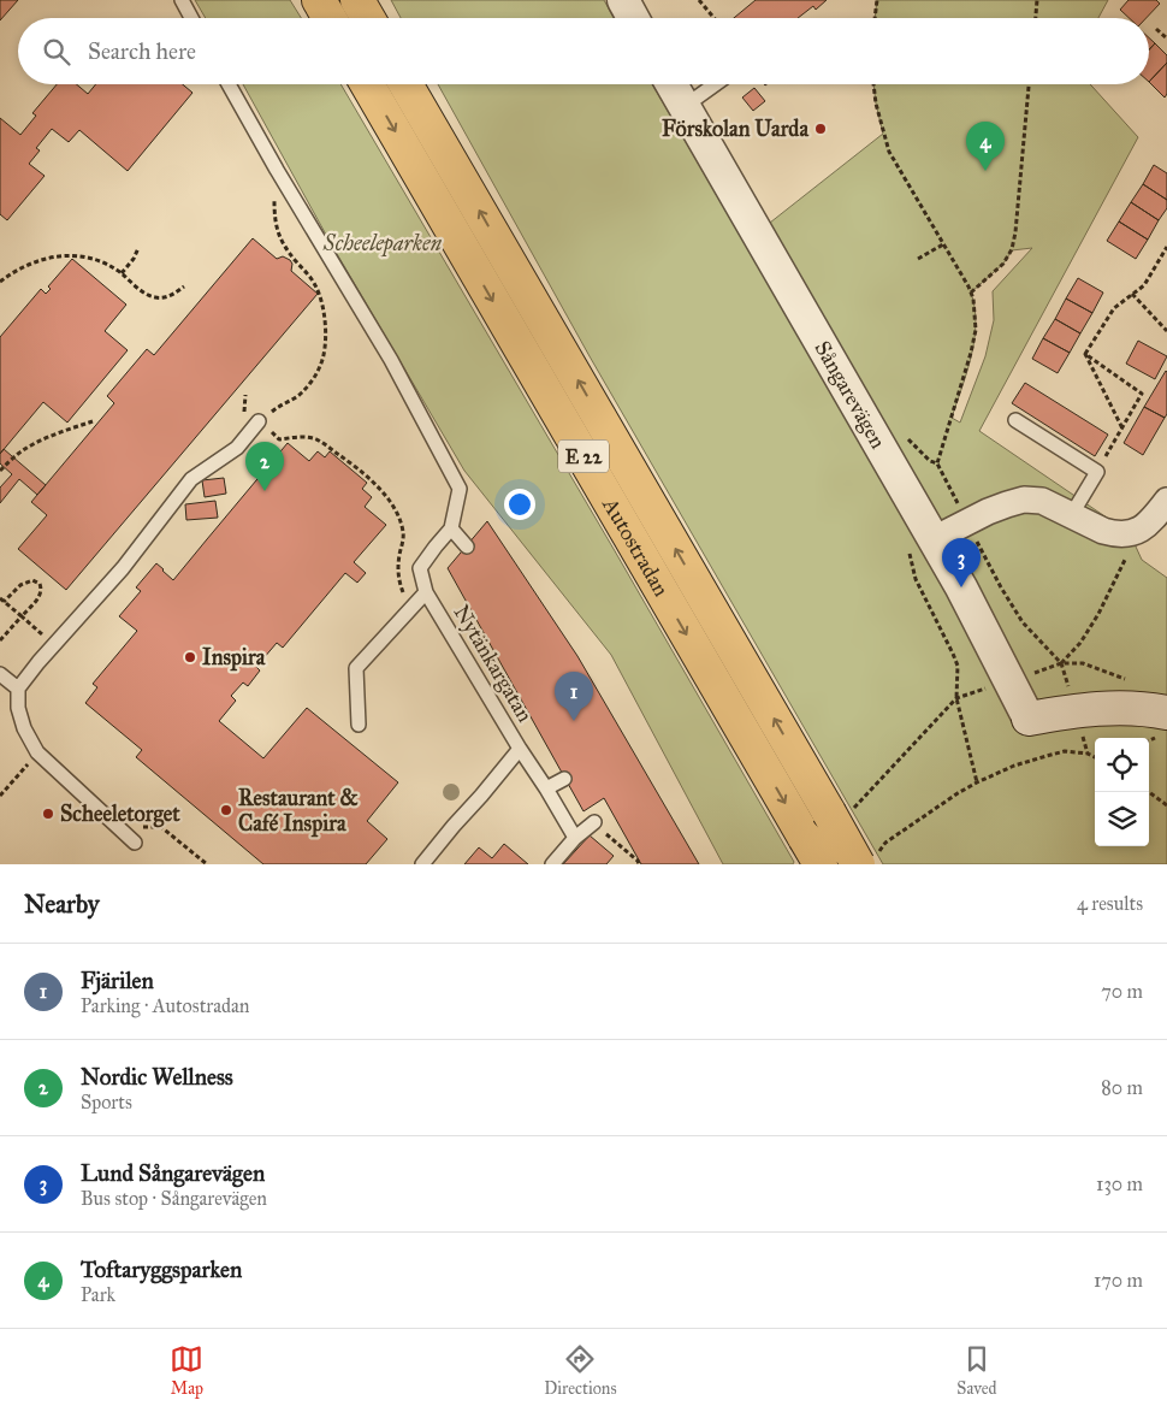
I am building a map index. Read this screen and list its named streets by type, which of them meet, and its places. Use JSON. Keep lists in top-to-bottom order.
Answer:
{
  "streets": {
    "highway": ["E 22", "Autostradan"],
    "street": ["Sångarevägen"],
    "lane": ["Nytänkargatan"]
  },
  "parks": ["Scheeleparken"],
  "places": [
    "Förskolan Uarda",
    "Inspira",
    "Restaurant & Café Inspira",
    "Scheeletorget"
  ],
  "page": {
    "search": "Search here",
    "pins": [
      "4",
      "2",
      "3",
      "1"
    ],
    "heading": ["Nearby", "4 results"],
    "list": [
      {
        "mark": "1",
        "name": "Fjärilen",
        "note": "Parking · Autostradan",
        "value": "70 m"
      },
      {
        "mark": "2",
        "name": "Nordic Wellness",
        "note": "Sports",
        "value": "80 m"
      },
      {
        "mark": "3",
        "name": "Lund Sångarevägen",
        "note": "Bus stop · Sångarevägen",
        "value": "130 m"
      },
      {
        "mark": "4",
        "name": "Toftaryggsparken",
        "note": "Park",
        "value": "170 m"
      }
    ],
    "nav": ["Map", "Directions", "Saved"]
  }
}
